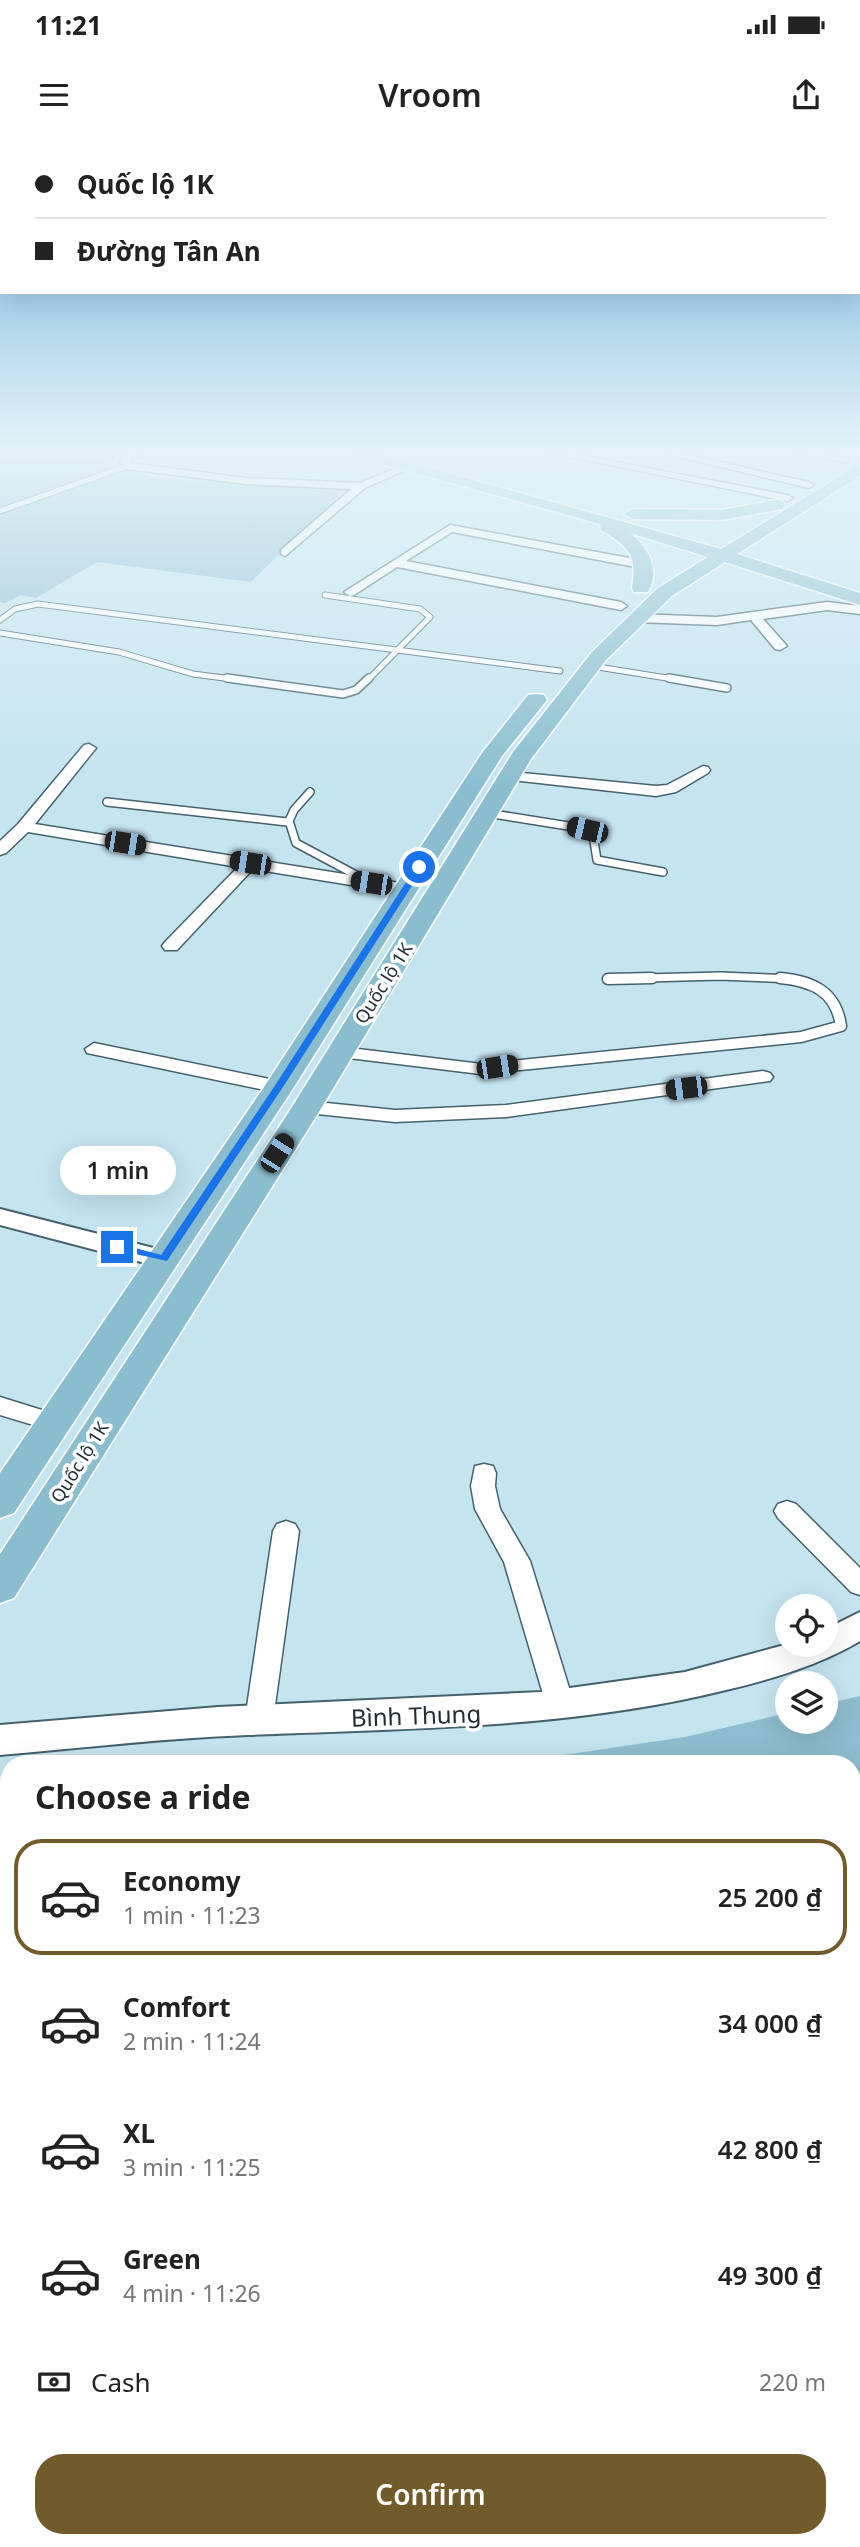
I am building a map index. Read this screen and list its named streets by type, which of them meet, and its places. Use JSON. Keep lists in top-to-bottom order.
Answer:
{
  "streets": {
    "main road": ["Quốc lộ 1K"],
    "street": ["Bình Thung"]
  },
  "page": {
    "status": "11:21",
    "header": "Vroom",
    "banner": ["Quốc lộ 1K", "Đường Tân An"],
    "bubble": "1 min",
    "heading": "Choose a ride",
    "list": [
      {
        "name": "Economy",
        "note": "1 min · 11:23",
        "value": "25 200 ₫"
      },
      {
        "name": "Comfort",
        "note": "2 min · 11:24",
        "value": "34 000 ₫"
      },
      {
        "name": "XL",
        "note": "3 min · 11:25",
        "value": "42 800 ₫"
      },
      {
        "name": "Green",
        "note": "4 min · 11:26",
        "value": "49 300 ₫"
      }
    ],
    "pay": ["Cash", "220 m"],
    "buttons": "Confirm"
  }
}
